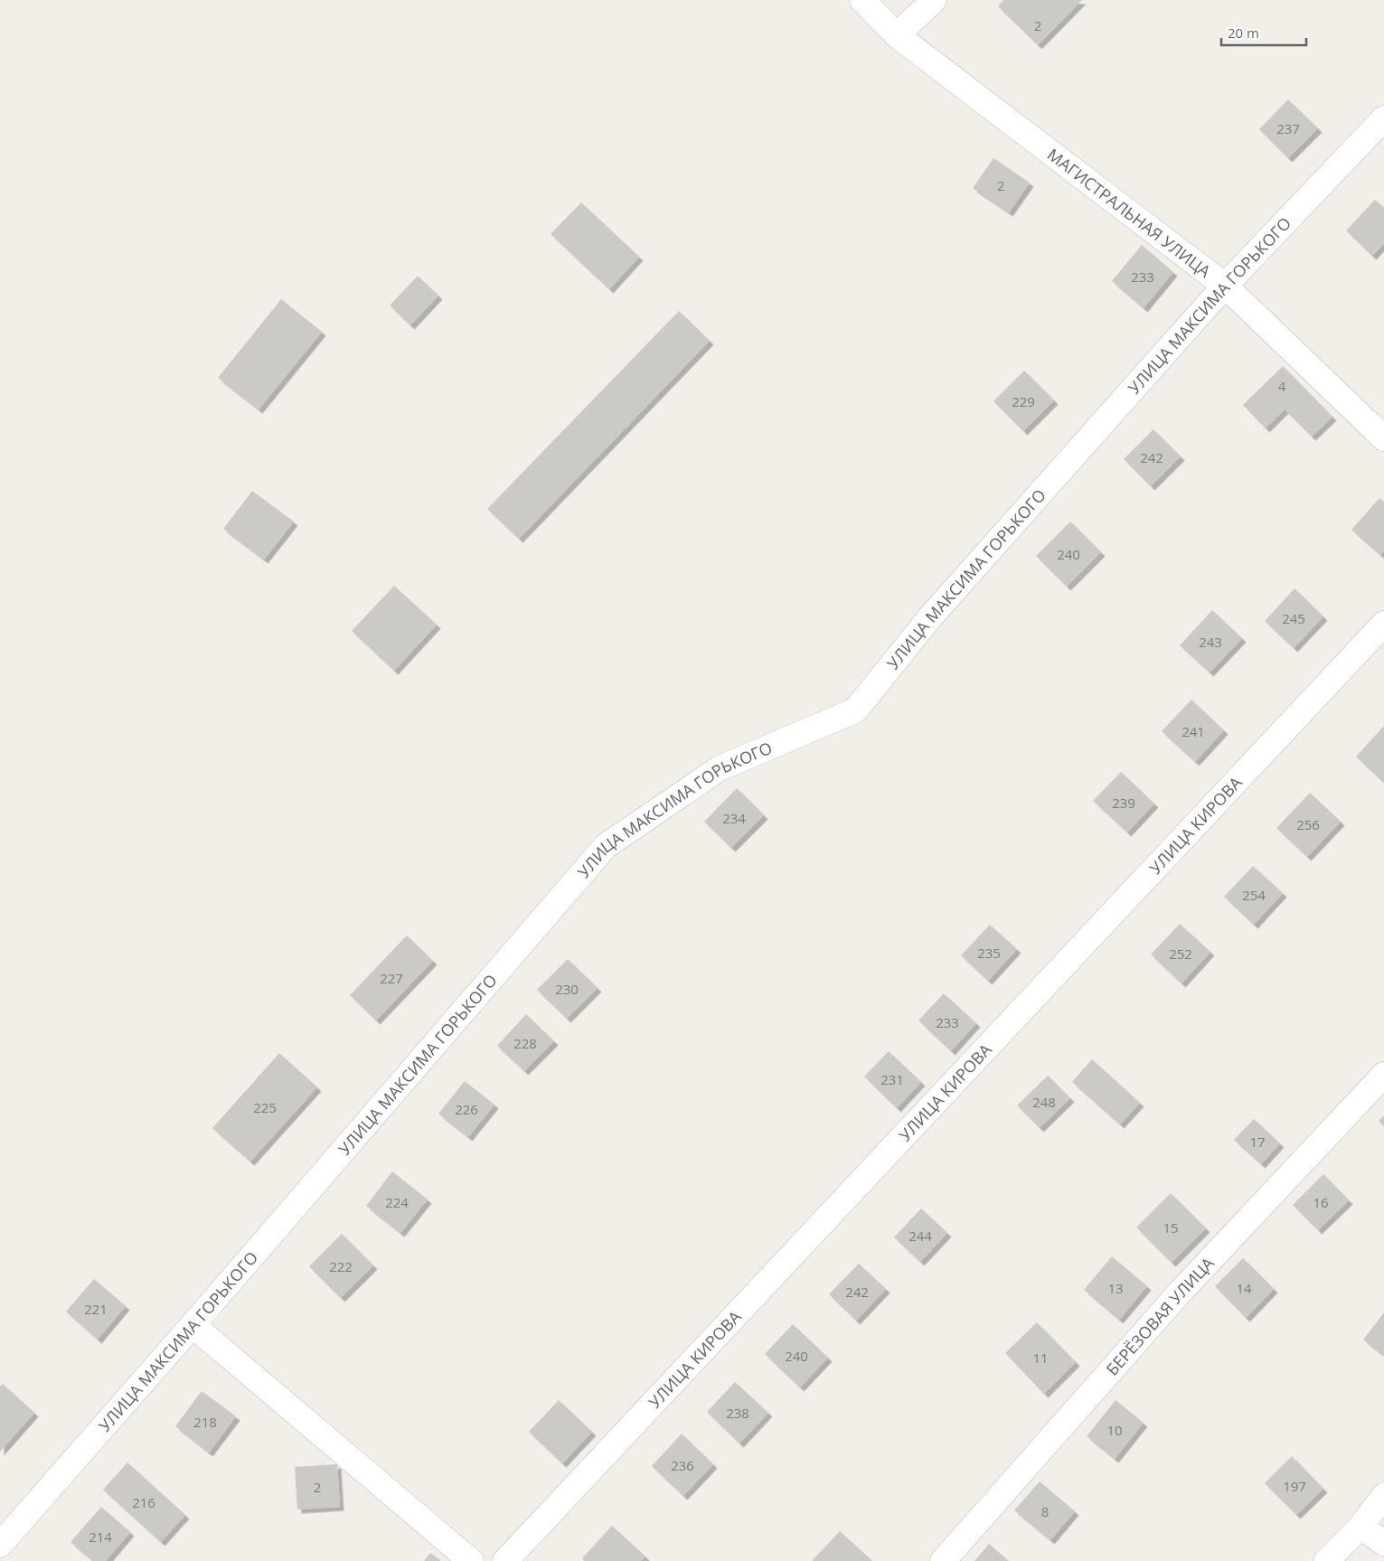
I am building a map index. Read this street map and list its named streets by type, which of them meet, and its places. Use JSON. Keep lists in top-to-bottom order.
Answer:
{
  "streets": {
    "street": [
      "МАГИСТРАЛЬНАЯ УЛИЦА",
      "УЛИЦА МАКСИМА ГОРЬКОГО",
      "УЛИЦА КИРОВА",
      "БЕРЁЗОВАЯ УЛИЦА"
    ]
  },
  "crossings": [
    ["МАГИСТРАЛЬНАЯ УЛИЦА", "УЛИЦА МАКСИМА ГОРЬКОГО"]
  ],
  "house_numbers": [
    "2",
    "237",
    "2",
    "233",
    "4",
    "229",
    "242",
    "240",
    "245",
    "243",
    "241",
    "239",
    "234",
    "256",
    "254",
    "235",
    "252",
    "227",
    "230",
    "233",
    "228",
    "231",
    "248",
    "225",
    "226",
    "17",
    "224",
    "16",
    "15",
    "244",
    "222",
    "13",
    "14",
    "242",
    "221",
    "240",
    "11",
    "238",
    "218",
    "10",
    "236",
    "197",
    "2",
    "216",
    "8",
    "214"
  ],
  "scale_bar": "20 m"
}
